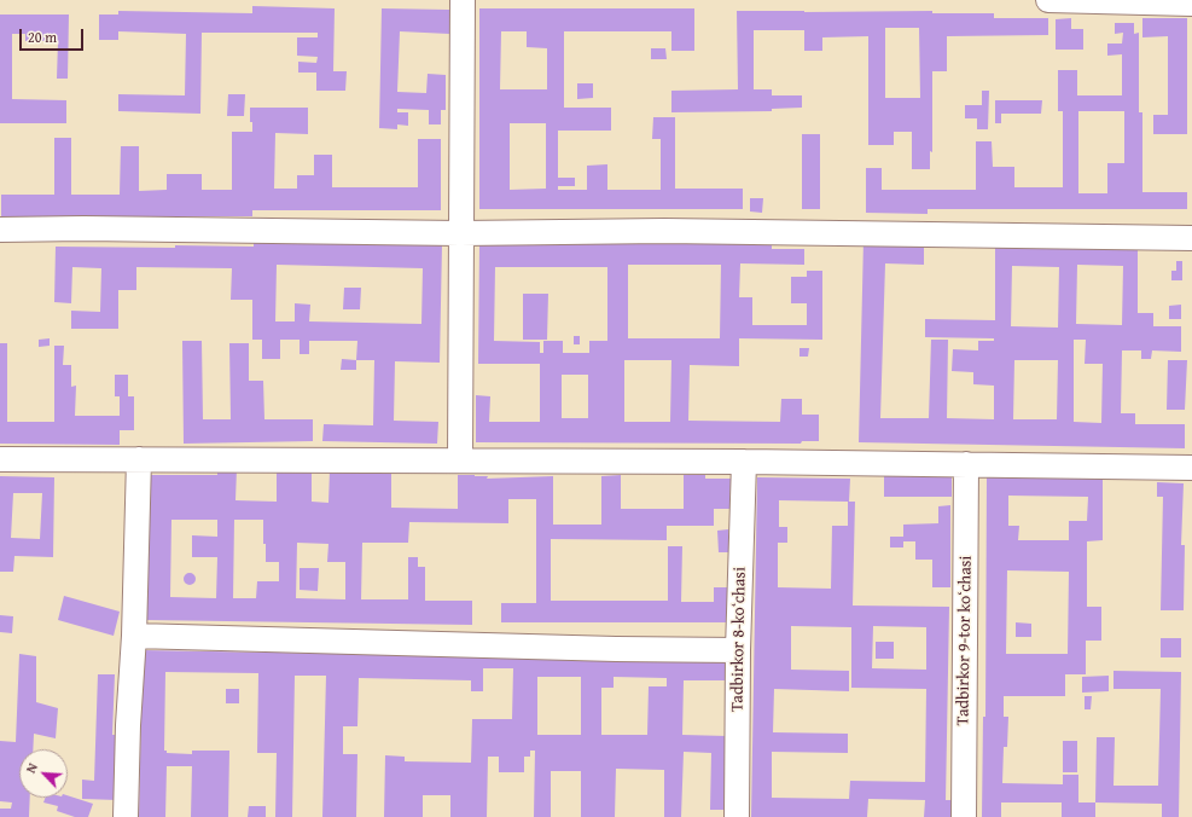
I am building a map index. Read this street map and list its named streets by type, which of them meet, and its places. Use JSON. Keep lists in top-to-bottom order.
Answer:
{
  "streets": {
    "street": ["Tadbirkor 8-koʻchasi", "Tadbirkor 9-tor koʻchasi"]
  },
  "scale_bar": "20 m",
  "north": "top left"
}
